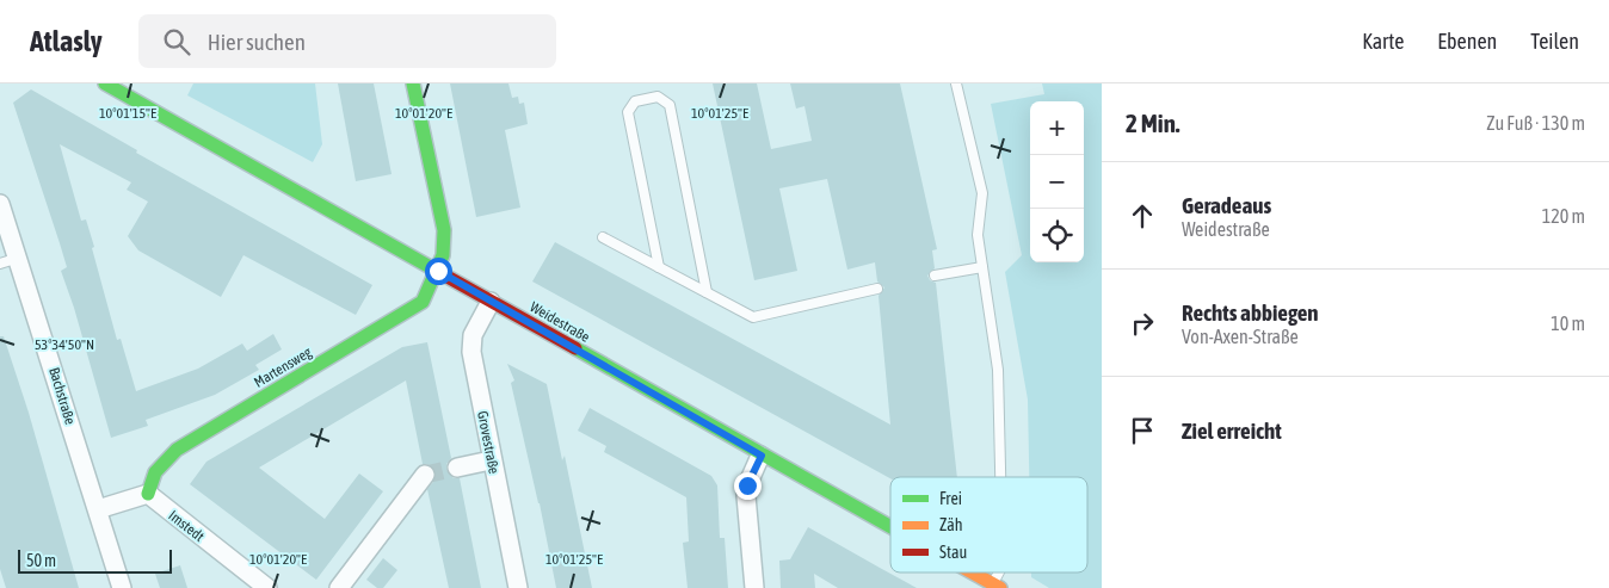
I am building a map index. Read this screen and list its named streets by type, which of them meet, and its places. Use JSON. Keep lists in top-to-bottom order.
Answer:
{
  "streets": {
    "street": [
      "Weidestraße",
      "Martensweg",
      "Bachstraße",
      "Grovestraße",
      "Imstedt"
    ]
  },
  "crossings": [
    ["Weidestraße", "Martensweg"],
    ["Weidestraße", "Grovestraße"],
    ["Martensweg", "Imstedt"]
  ],
  "legend": ["Frei", "Zäh", "Stau"],
  "scale_bar": "50 m",
  "page": {
    "header": "Atlasly",
    "search": "Hier suchen",
    "nav": ["Karte", "Ebenen", "Teilen"],
    "heading": ["2 Min.", "Zu Fuß · 130 m"],
    "map_buttons": ["+", "−"],
    "list": [
      ["Geradeaus", "Weidestraße", "120 m"],
      ["Rechts abbiegen", "Von-Axen-Straße", "10 m"],
      "Ziel erreicht"
    ],
    "scale": "50 m"
  },
  "coordinates": [
    "10°01'15\"E",
    "10°01'20\"E",
    "10°01'25\"E",
    "53°34'50\"N"
  ]
}
